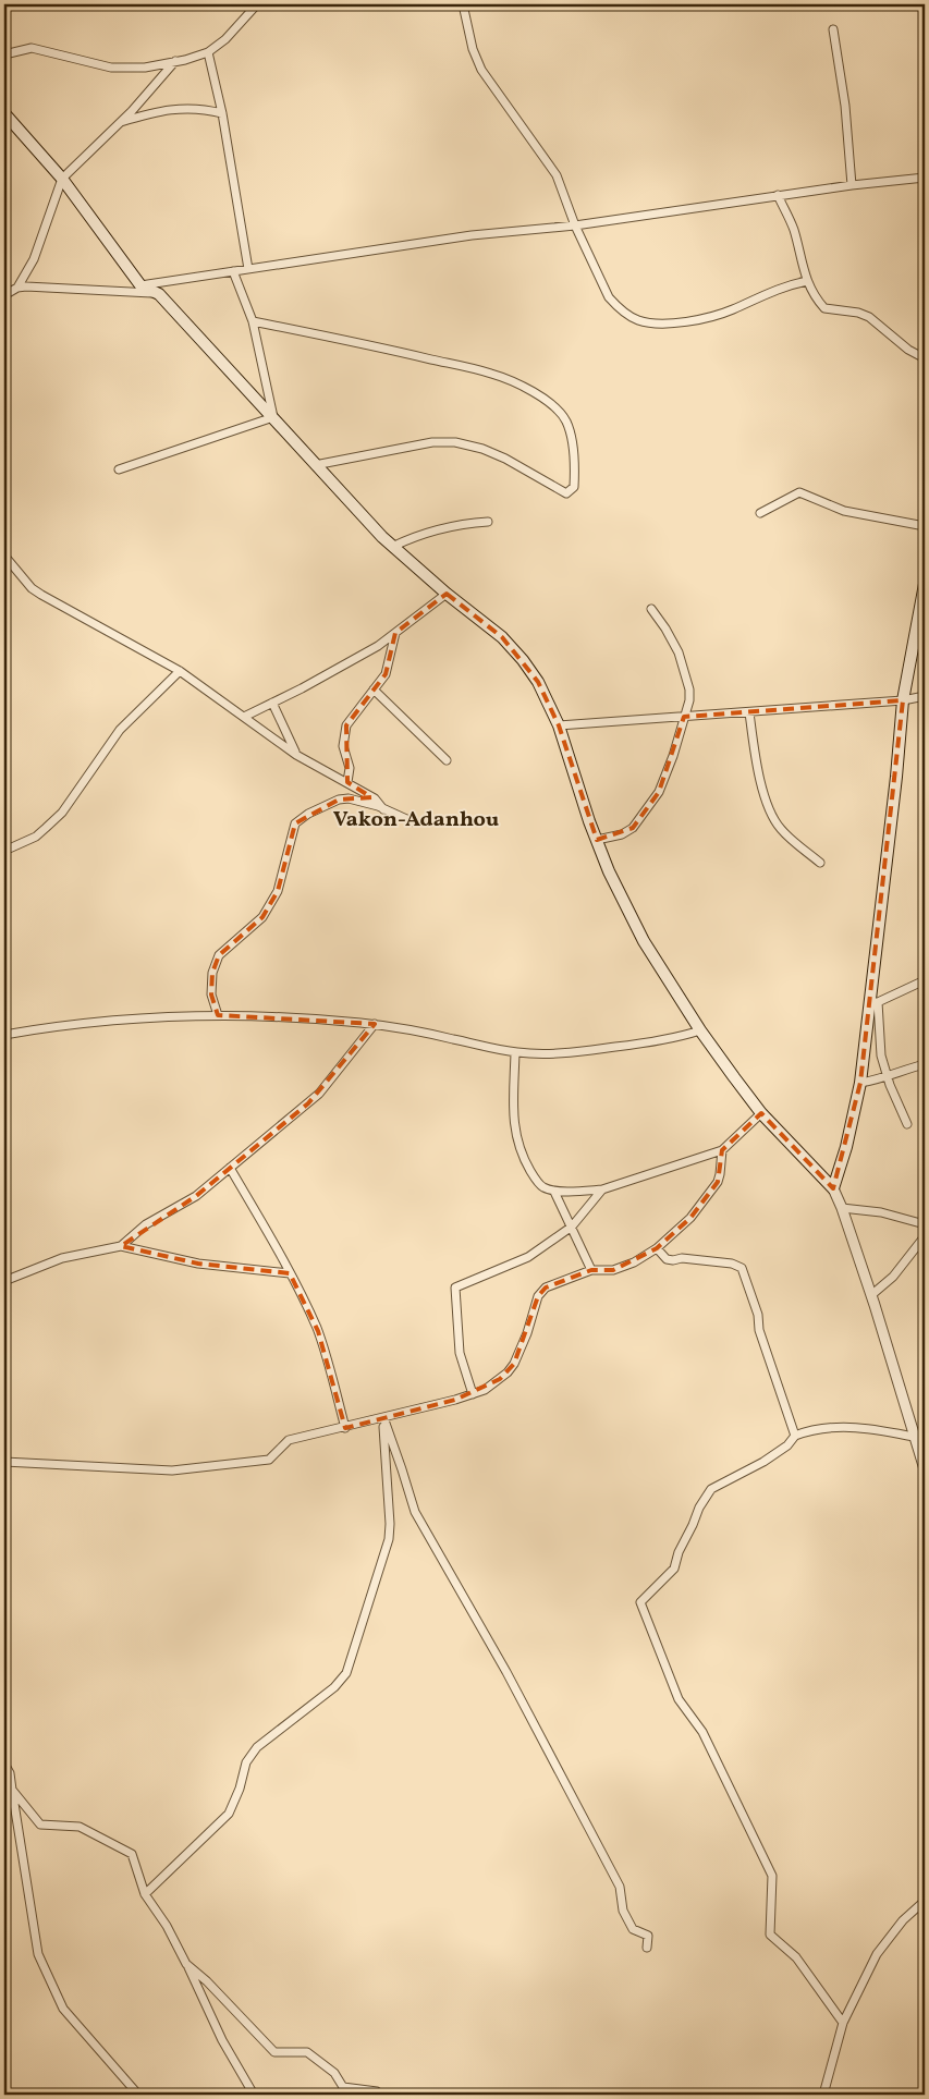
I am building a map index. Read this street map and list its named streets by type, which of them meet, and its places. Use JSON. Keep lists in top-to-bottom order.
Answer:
{
  "districts": ["Vakon-Adanhou"]
}
